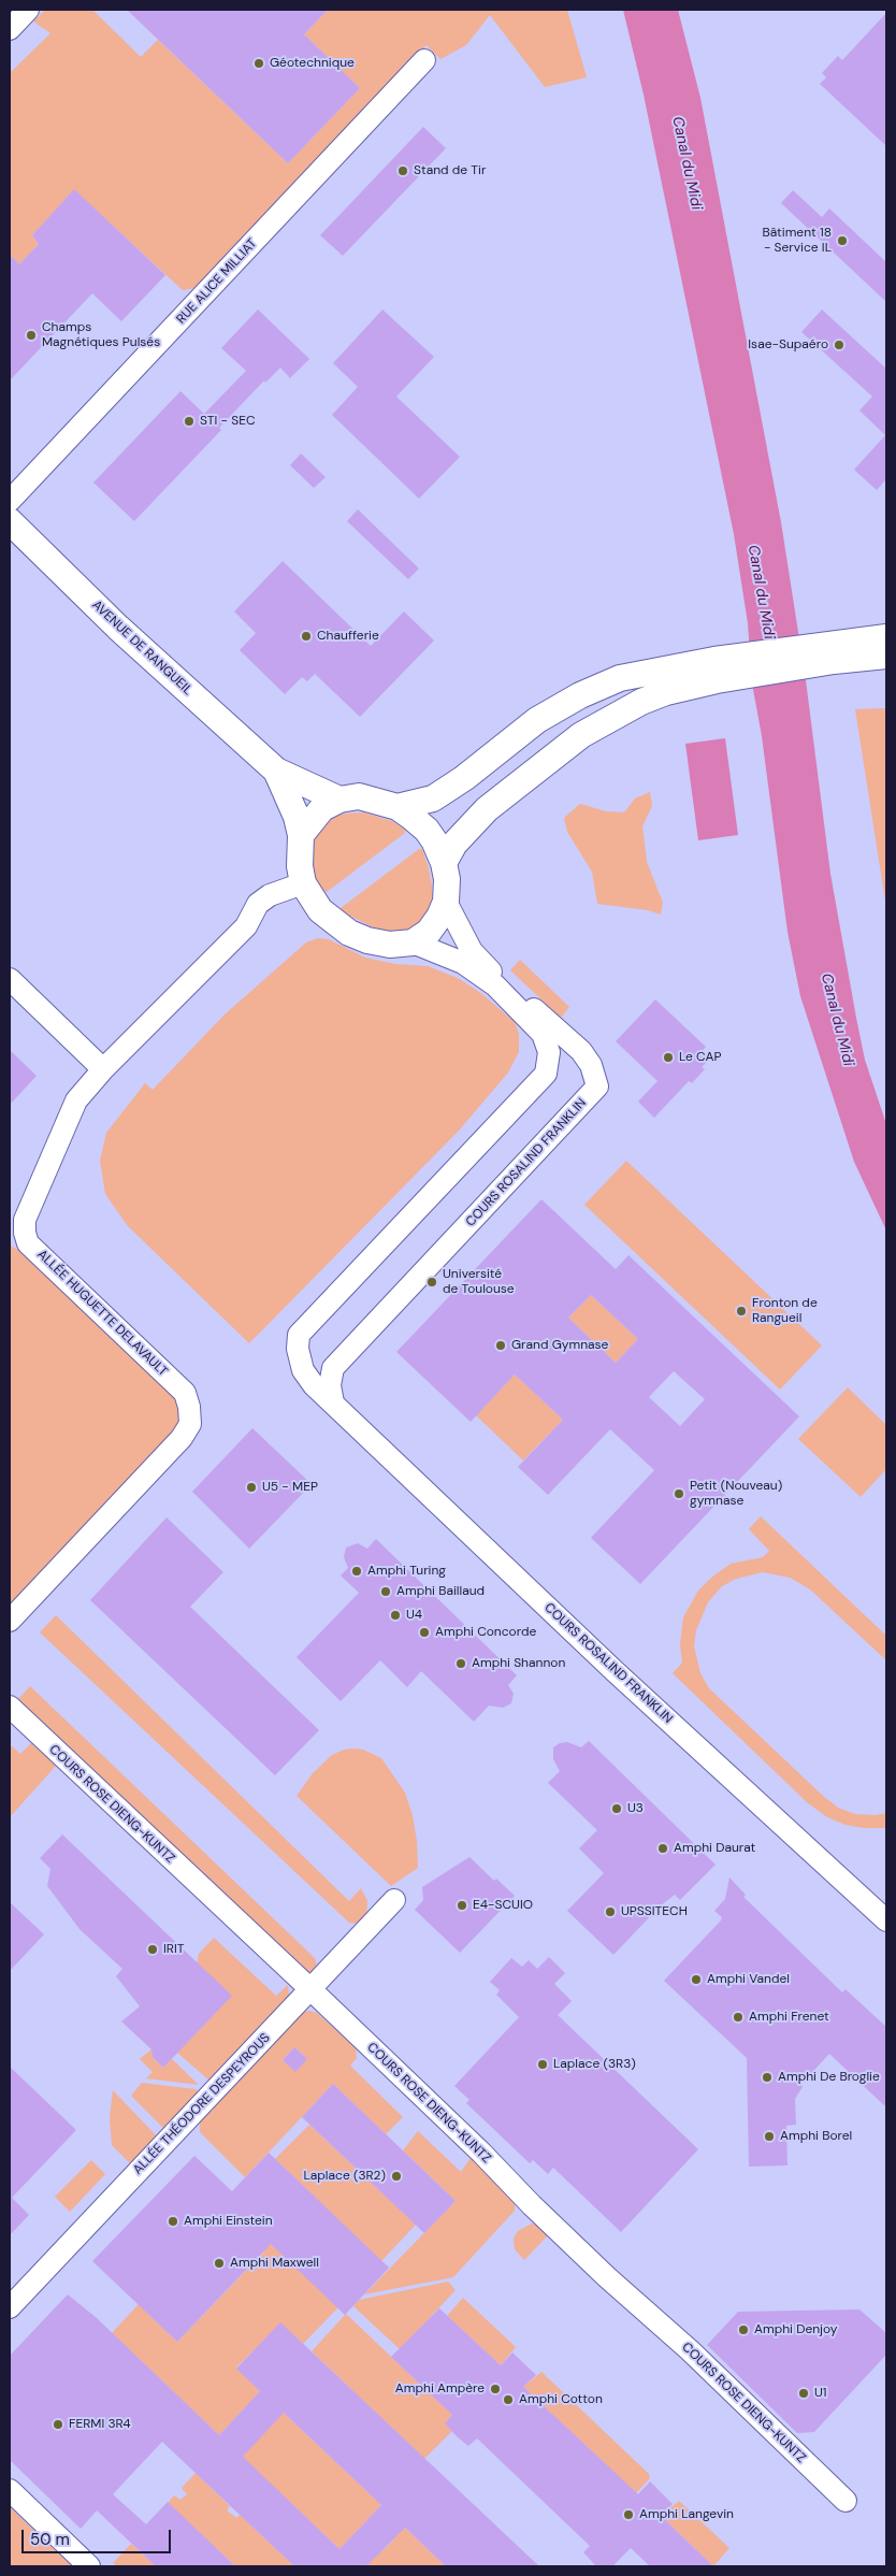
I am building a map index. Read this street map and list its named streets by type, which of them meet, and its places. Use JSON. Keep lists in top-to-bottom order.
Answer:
{
  "streets": {
    "street": [
      "RUE ALICE MILLIAT",
      "AVENUE DE RANGUEIL",
      "COURS ROSALIND FRANKLIN",
      "ALLÉE HUGUETTE DELAVAULT",
      "COURS ROSE DIENG-KUNTZ",
      "ALLÉE THÉODORE DESPEYROUS"
    ]
  },
  "crossings": [
    ["AVENUE DE RANGUEIL", "COURS ROSALIND FRANKLIN"],
    ["AVENUE DE RANGUEIL", "ALLÉE HUGUETTE DELAVAULT"],
    ["COURS ROSALIND FRANKLIN", "ALLÉE HUGUETTE DELAVAULT"],
    ["COURS ROSE DIENG-KUNTZ", "ALLÉE THÉODORE DESPEYROUS"]
  ],
  "water": ["Canal du Midi"],
  "places": [
    "Géotechnique",
    "Stand de Tir",
    "Bâtiment 18 - Service IL",
    "Champs Magnétiques Pulsés",
    "Isae-Supaéro",
    "STI - SEC",
    "Chaufferie",
    "Le CAP",
    "Université de Toulouse",
    "Fronton de Rangueil",
    "Grand Gymnase",
    "U5 - MEP",
    "Petit (Nouveau) gymnase",
    "Amphi Turing",
    "Amphi Baillaud",
    "U4",
    "Amphi Concorde",
    "Amphi Shannon",
    "U3",
    "Amphi Daurat",
    "E4-SCUIO",
    "UPSSITECH",
    "IRIT",
    "Amphi Vandel",
    "Amphi Frenet",
    "Laplace (3R3)",
    "Amphi De Broglie",
    "Amphi Borel",
    "Laplace (3R2)",
    "Amphi Einstein",
    "Amphi Maxwell",
    "Amphi Denjoy",
    "Amphi Ampère",
    "U1",
    "Amphi Cotton",
    "FERMI 3R4",
    "Amphi Langevin"
  ],
  "scale_bar": "50 m"
}
